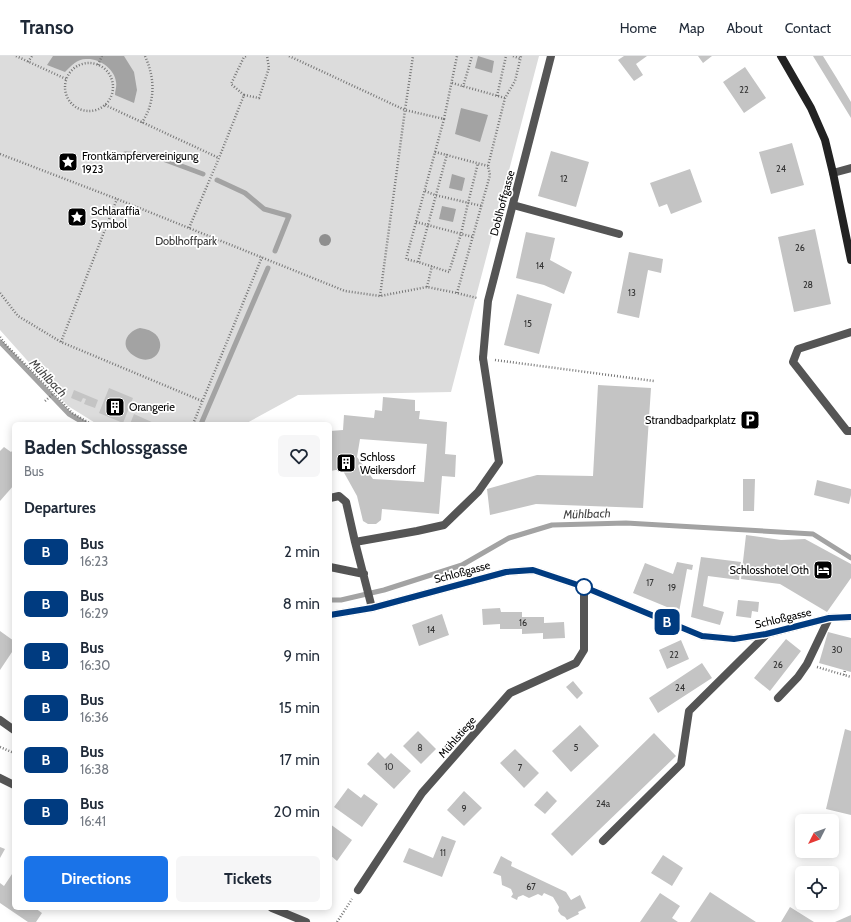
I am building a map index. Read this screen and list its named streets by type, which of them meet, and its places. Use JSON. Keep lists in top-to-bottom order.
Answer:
{
  "streets": {
    "street": ["Doblhoffgasse", "Schloßgasse", "Mühlstiege"]
  },
  "crossings": [
    ["Schloßgasse", "Mühlstiege"]
  ],
  "water": ["Mühlbach"],
  "parks": ["Doblhoffpark"],
  "places": {
    "place": ["Frontkämpfervereinigung 1923", "Schlaraffia Symbol"],
    "building": ["Orangerie", "Schloss Weikersdorf"],
    "parking": ["Strandbadparkplatz"],
    "hotel": ["Schlosshotel Oth"]
  },
  "lines": ["bus line B"],
  "house_numbers": [
    "22",
    "24",
    "12",
    "26",
    "14",
    "28",
    "13",
    "15",
    "17",
    "19",
    "16",
    "14",
    "30",
    "22",
    "26",
    "24",
    "8",
    "5",
    "10",
    "7",
    "24a",
    "9",
    "11",
    "67"
  ],
  "north": "bottom left",
  "page": {
    "header": "Transo",
    "nav": [
      "Home",
      "Map",
      "About",
      "Contact"
    ],
    "on_map": "B",
    "heading": [
      ["Baden Schlossgasse", "Bus"],
      "Departures"
    ],
    "list": [
      {
        "mark": "B",
        "name": "Bus",
        "note": "16:23",
        "value": "2 min"
      },
      {
        "mark": "B",
        "name": "Bus",
        "note": "16:29",
        "value": "8 min"
      },
      {
        "mark": "B",
        "name": "Bus",
        "note": "16:30",
        "value": "9 min"
      },
      {
        "mark": "B",
        "name": "Bus",
        "note": "16:36",
        "value": "15 min"
      },
      {
        "mark": "B",
        "name": "Bus",
        "note": "16:38",
        "value": "17 min"
      },
      {
        "mark": "B",
        "name": "Bus",
        "note": "16:41",
        "value": "20 min"
      }
    ],
    "buttons": ["Directions", "Tickets"]
  }
}
